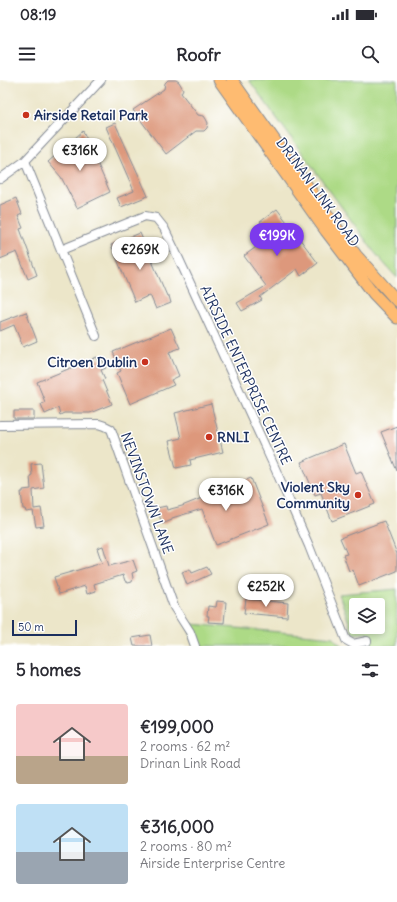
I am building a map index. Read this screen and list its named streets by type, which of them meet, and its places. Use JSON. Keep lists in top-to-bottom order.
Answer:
{
  "streets": {
    "main road": ["DRINAN LINK ROAD"],
    "street": ["AIRSIDE ENTERPRISE CENTRE", "NEVINSTOWN LANE"]
  },
  "places": [
    "Airside Retail Park",
    "Citroen Dublin",
    "RNLI",
    "Violent Sky Community"
  ],
  "scale_bar": "50 m",
  "page": {
    "status": "08:19",
    "header": "Roofr",
    "price": [
      "€316K",
      "€199K",
      "€269K",
      "€316K",
      "€252K"
    ],
    "scale": "50 m",
    "heading": "5 homes",
    "list": [
      {
        "name": "€199,000",
        "note": "2 rooms · 62 m² · Drinan Link Road"
      },
      {
        "name": "€316,000",
        "note": "2 rooms · 80 m² · Airside Enterprise Centre"
      }
    ]
  }
}
